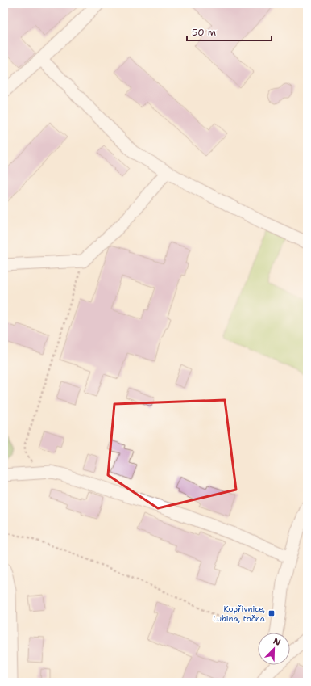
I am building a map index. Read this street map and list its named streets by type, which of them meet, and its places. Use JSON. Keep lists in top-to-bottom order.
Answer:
{
  "places": {
    "transit": ["Kopřivnice, Lubina, točna"]
  },
  "scale_bar": "50 m",
  "north": "top right"
}
